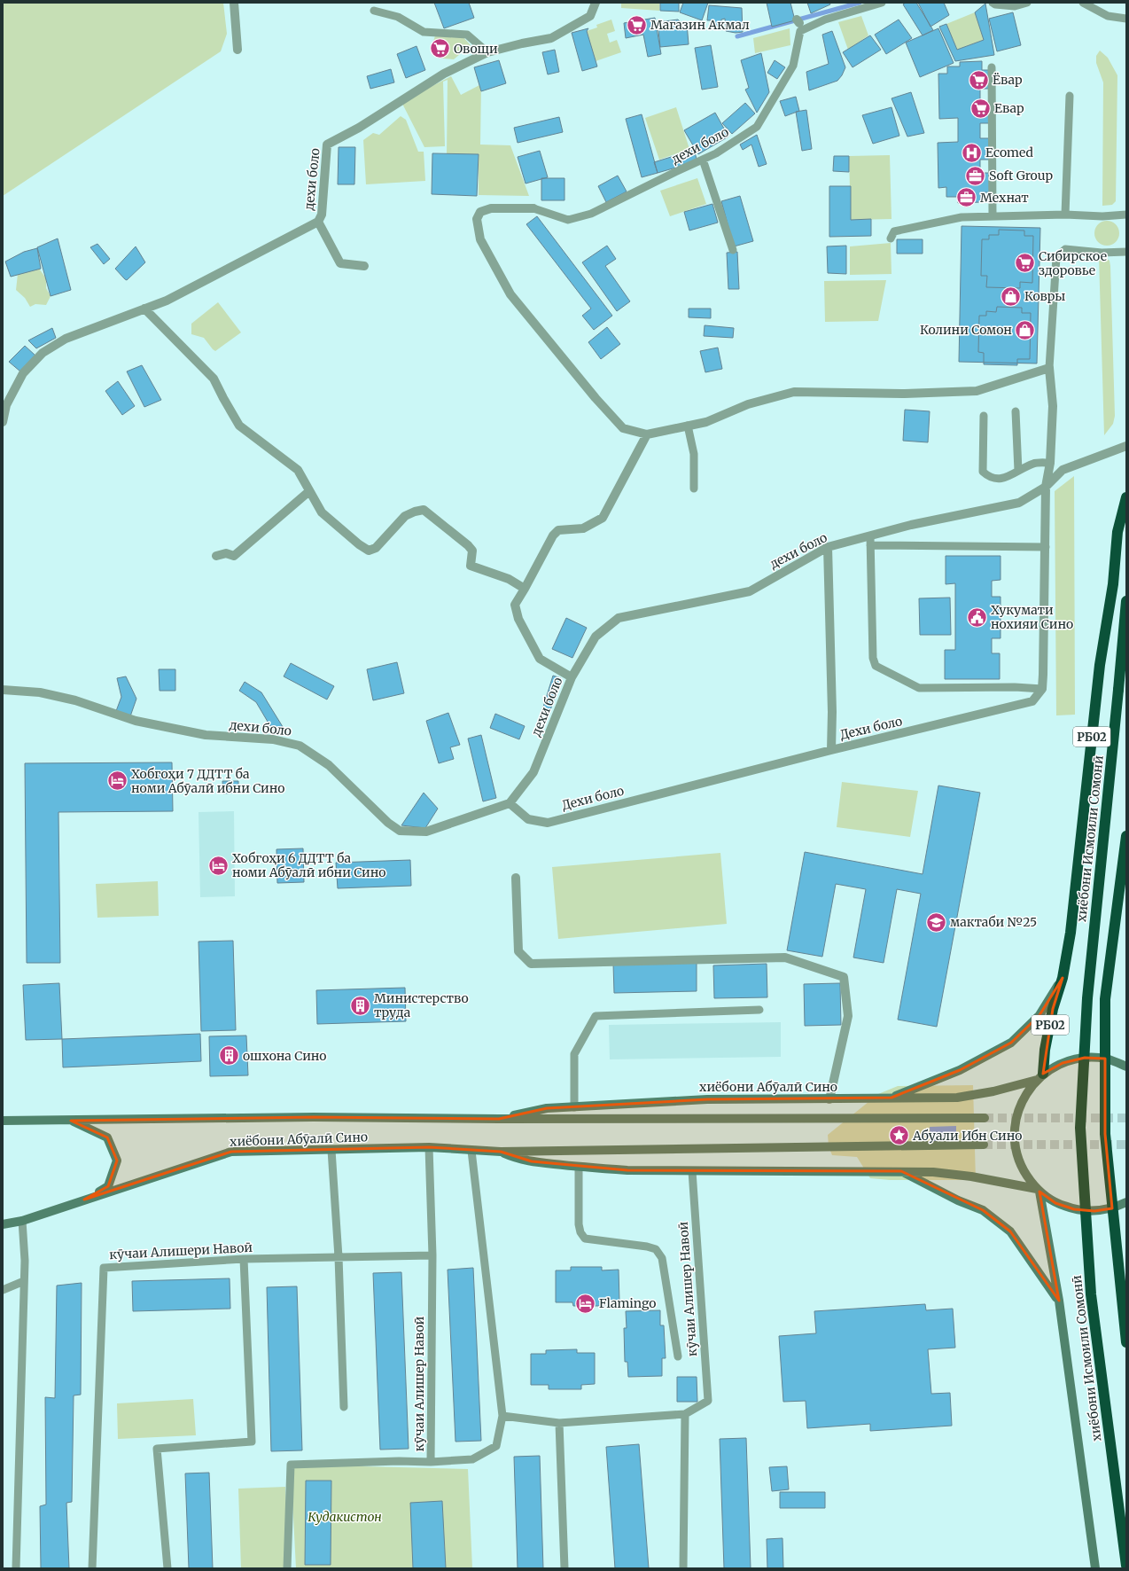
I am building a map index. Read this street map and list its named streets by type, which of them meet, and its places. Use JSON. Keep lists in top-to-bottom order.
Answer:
{
  "streets": {
    "highway": ["РБ02", "хиёбони Исмоили Сомонӣ"],
    "main road": ["хиёбони Абӯалӣ Сино"],
    "street": ["дехи боло", "Дехи боло"],
    "lane": ["кӯчаи Алишери Навоӣ", "кӯчаи Алишер Навоӣ"]
  },
  "crossings": [
    ["дехи боло", "Дехи боло"],
    ["РБ02", "хиёбони Абӯалӣ Сино"],
    ["хиёбони Абӯалӣ Сино", "кӯчаи Алишер Навоӣ"],
    ["кӯчаи Алишери Навоӣ", "кӯчаи Алишер Навоӣ"]
  ],
  "parks": ["Кудакистон"],
  "places": {
    "supermarket": [
      "Магазин Акмал",
      "Овощи",
      "Ёвар",
      "Евар",
      "Сибирское здоровье"
    ],
    "hospital": ["Ecomed"],
    "office": ["Soft Group", "Мехнат"],
    "shop": ["Ковры", "Колини Сомон"],
    "public building": ["Хукумати нохияи Сино"],
    "hotel": ["Хобгоҳи 7 ДДТТ ба номи Абӯалӣ ибни Сино", "Хобгоҳи 6 ДДТТ ба номи Абӯалӣ ибни Сино", "Flamingo"],
    "school or university": ["мактаби №25"],
    "building": ["Министерство труда", "ошхона Сино"],
    "place": ["Абуали Ибн Сино"]
  }
}
